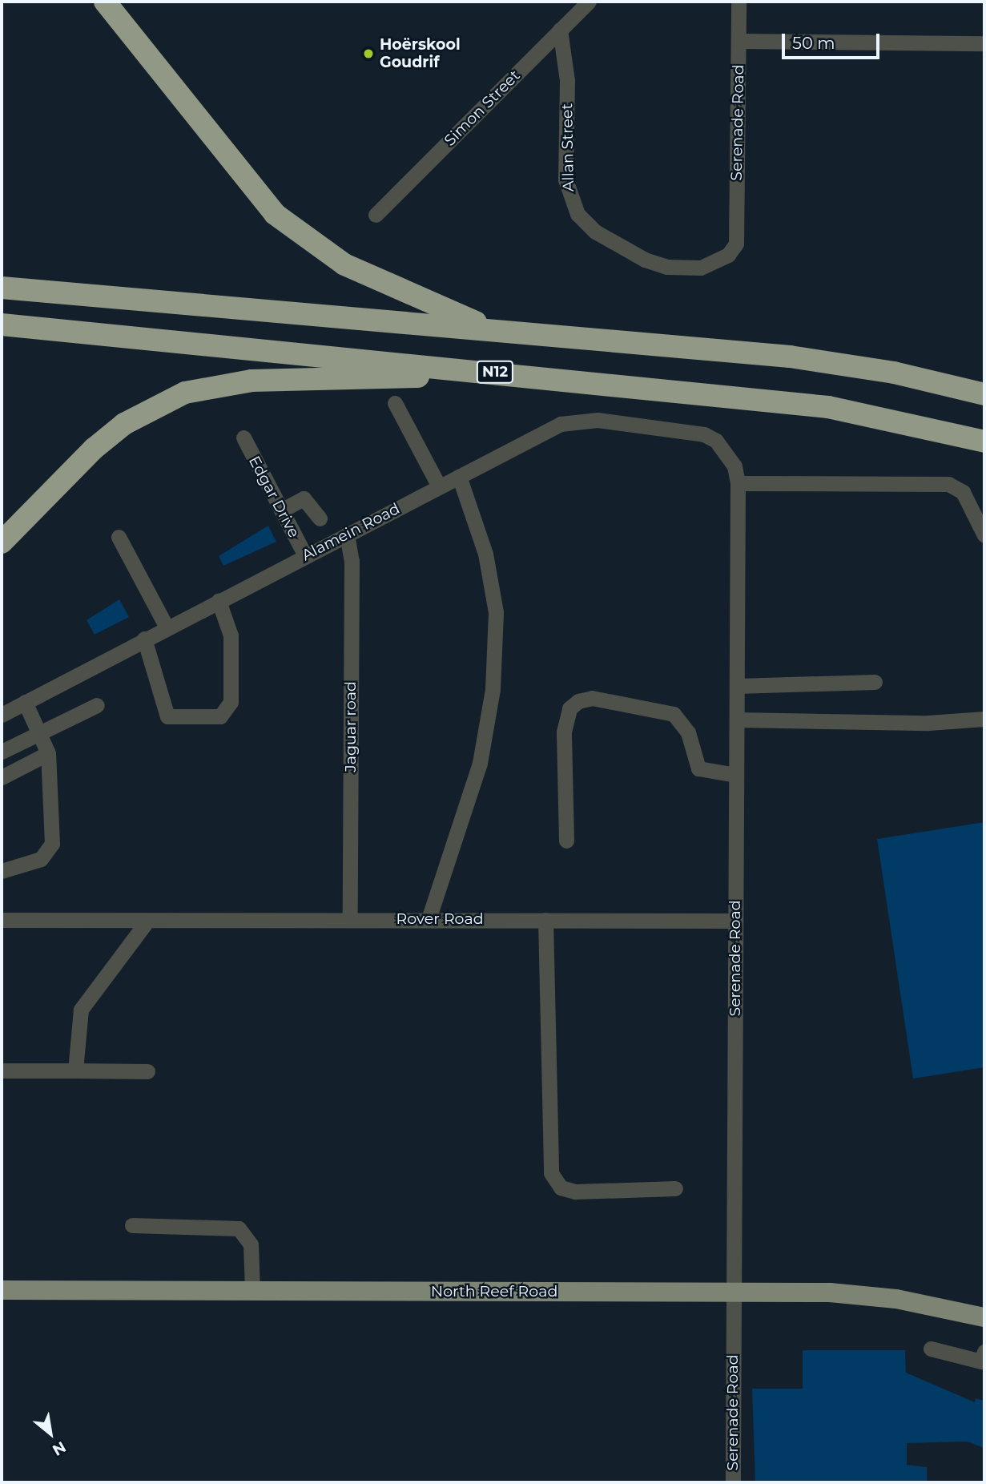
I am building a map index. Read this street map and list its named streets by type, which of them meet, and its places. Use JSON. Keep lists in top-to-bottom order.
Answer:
{
  "streets": {
    "highway": ["N12"],
    "main road": ["North Reef Road"],
    "street": [
      "Simon Street",
      "Serenade Road",
      "Allan Street",
      "Edgar Drive",
      "Alamein Road",
      "Jaguar road",
      "Rover Road"
    ]
  },
  "crossings": [
    ["Simon Street", "Allan Street"],
    ["Serenade Road", "Allan Street"],
    ["Serenade Road", "Alamein Road"],
    ["Serenade Road", "Rover Road"],
    ["Serenade Road", "North Reef Road"],
    ["Edgar Drive", "Alamein Road"],
    ["Alamein Road", "Jaguar road"],
    ["Jaguar road", "Rover Road"]
  ],
  "places": ["Hoërskool Goudrif"],
  "scale_bar": "50 m",
  "north": "bottom right"
}
